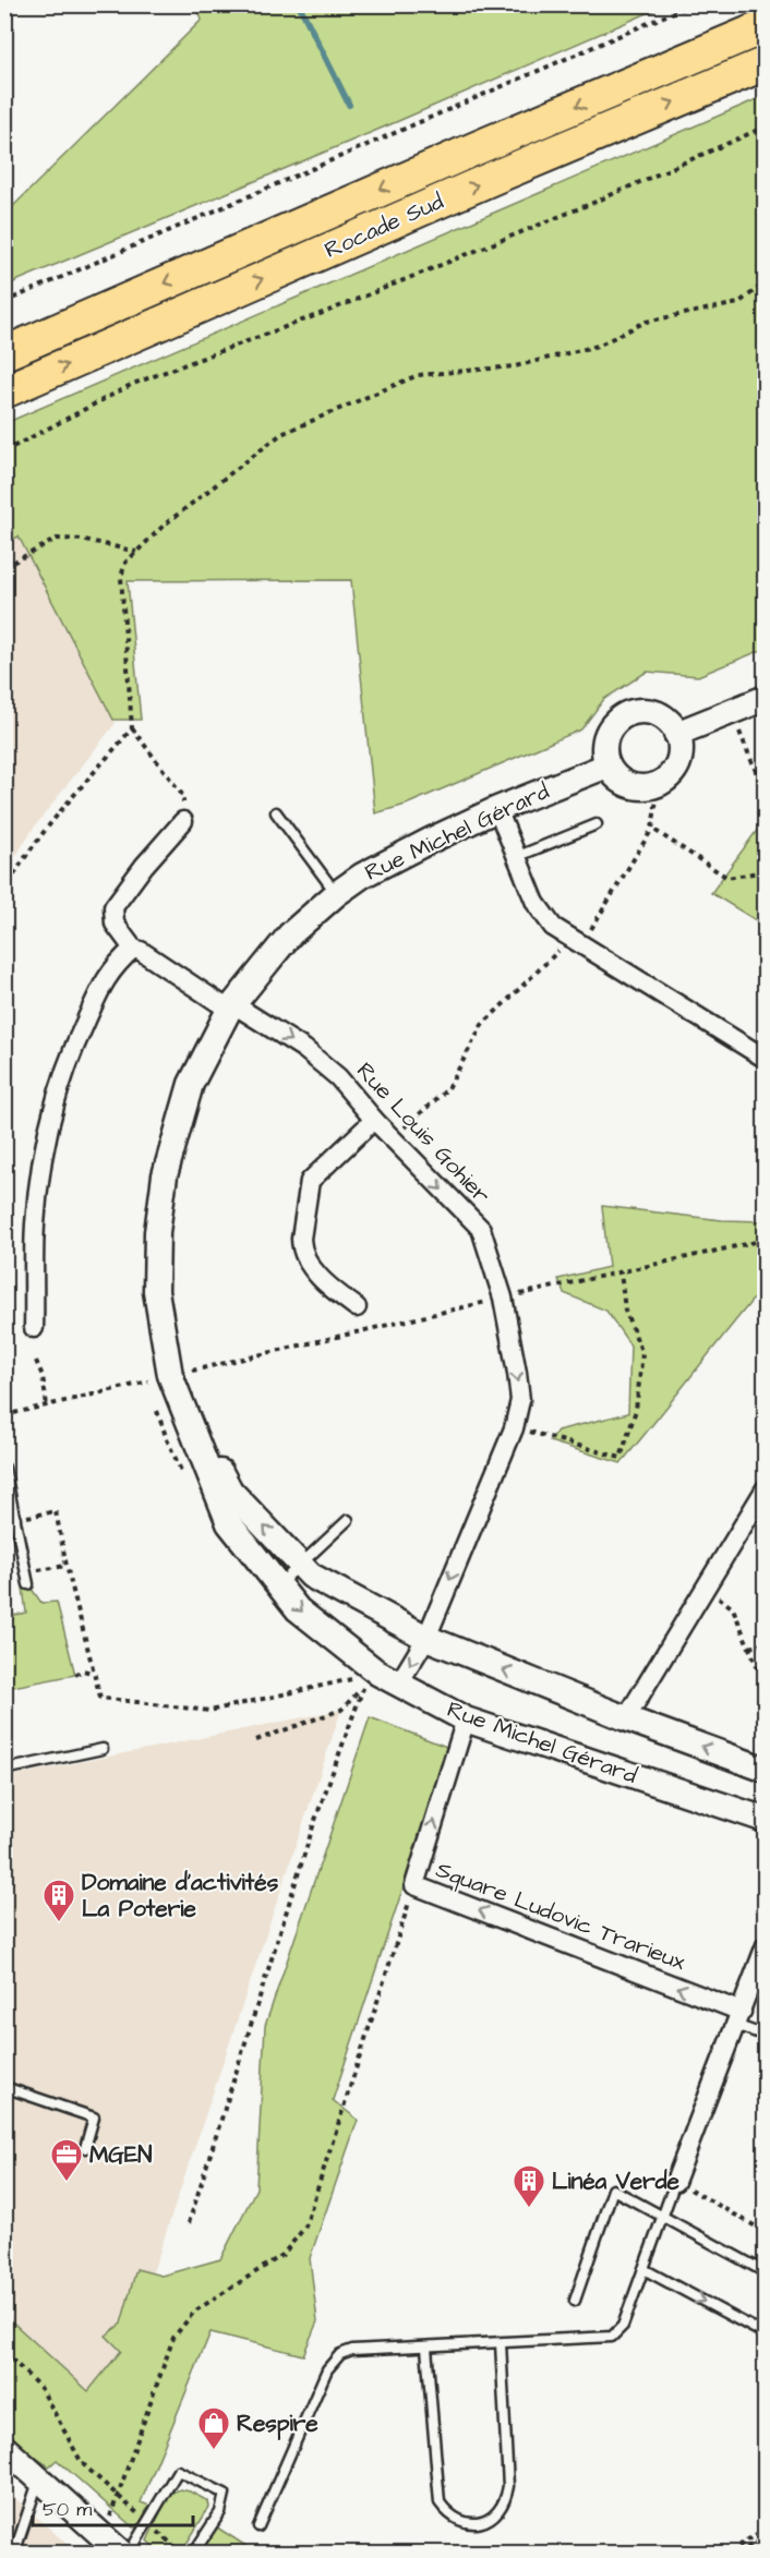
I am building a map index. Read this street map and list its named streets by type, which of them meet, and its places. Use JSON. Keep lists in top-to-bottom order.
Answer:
{
  "streets": {
    "highway": ["Rocade Sud"],
    "street": ["Rue Michel Gérard", "Rue Louis Gohier", "Square Ludovic Trarieux"]
  },
  "crossings": [
    ["Rue Michel Gérard", "Rue Louis Gohier"],
    ["Rue Michel Gérard", "Square Ludovic Trarieux"]
  ],
  "one_way": ["Rue Louis Gohier"],
  "places": {
    "building": ["Domaine d'activités La Poterie", "Linéa Verde"],
    "office": ["MGEN"],
    "shop": ["Respire"]
  },
  "scale_bar": "50 m"
}
